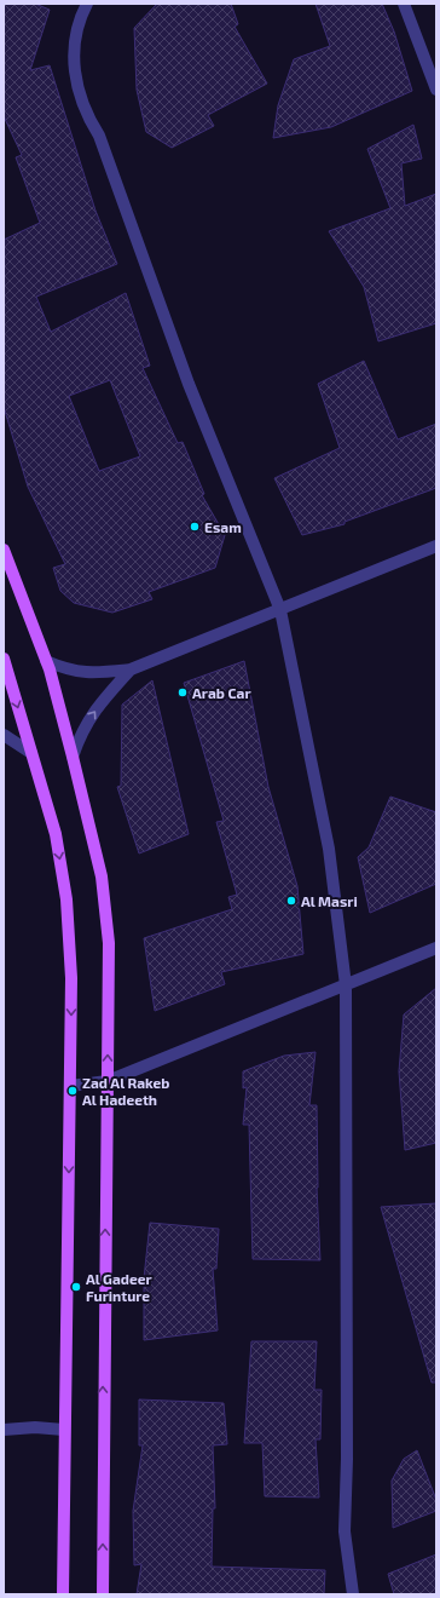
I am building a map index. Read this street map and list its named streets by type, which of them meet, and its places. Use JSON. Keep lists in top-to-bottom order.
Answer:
{
  "places": [
    "Esam",
    "Arab Car",
    "Al Masri",
    "Zad Al Rakeb Al Hadeeth",
    "Al Gadeer Furinture"
  ]
}
